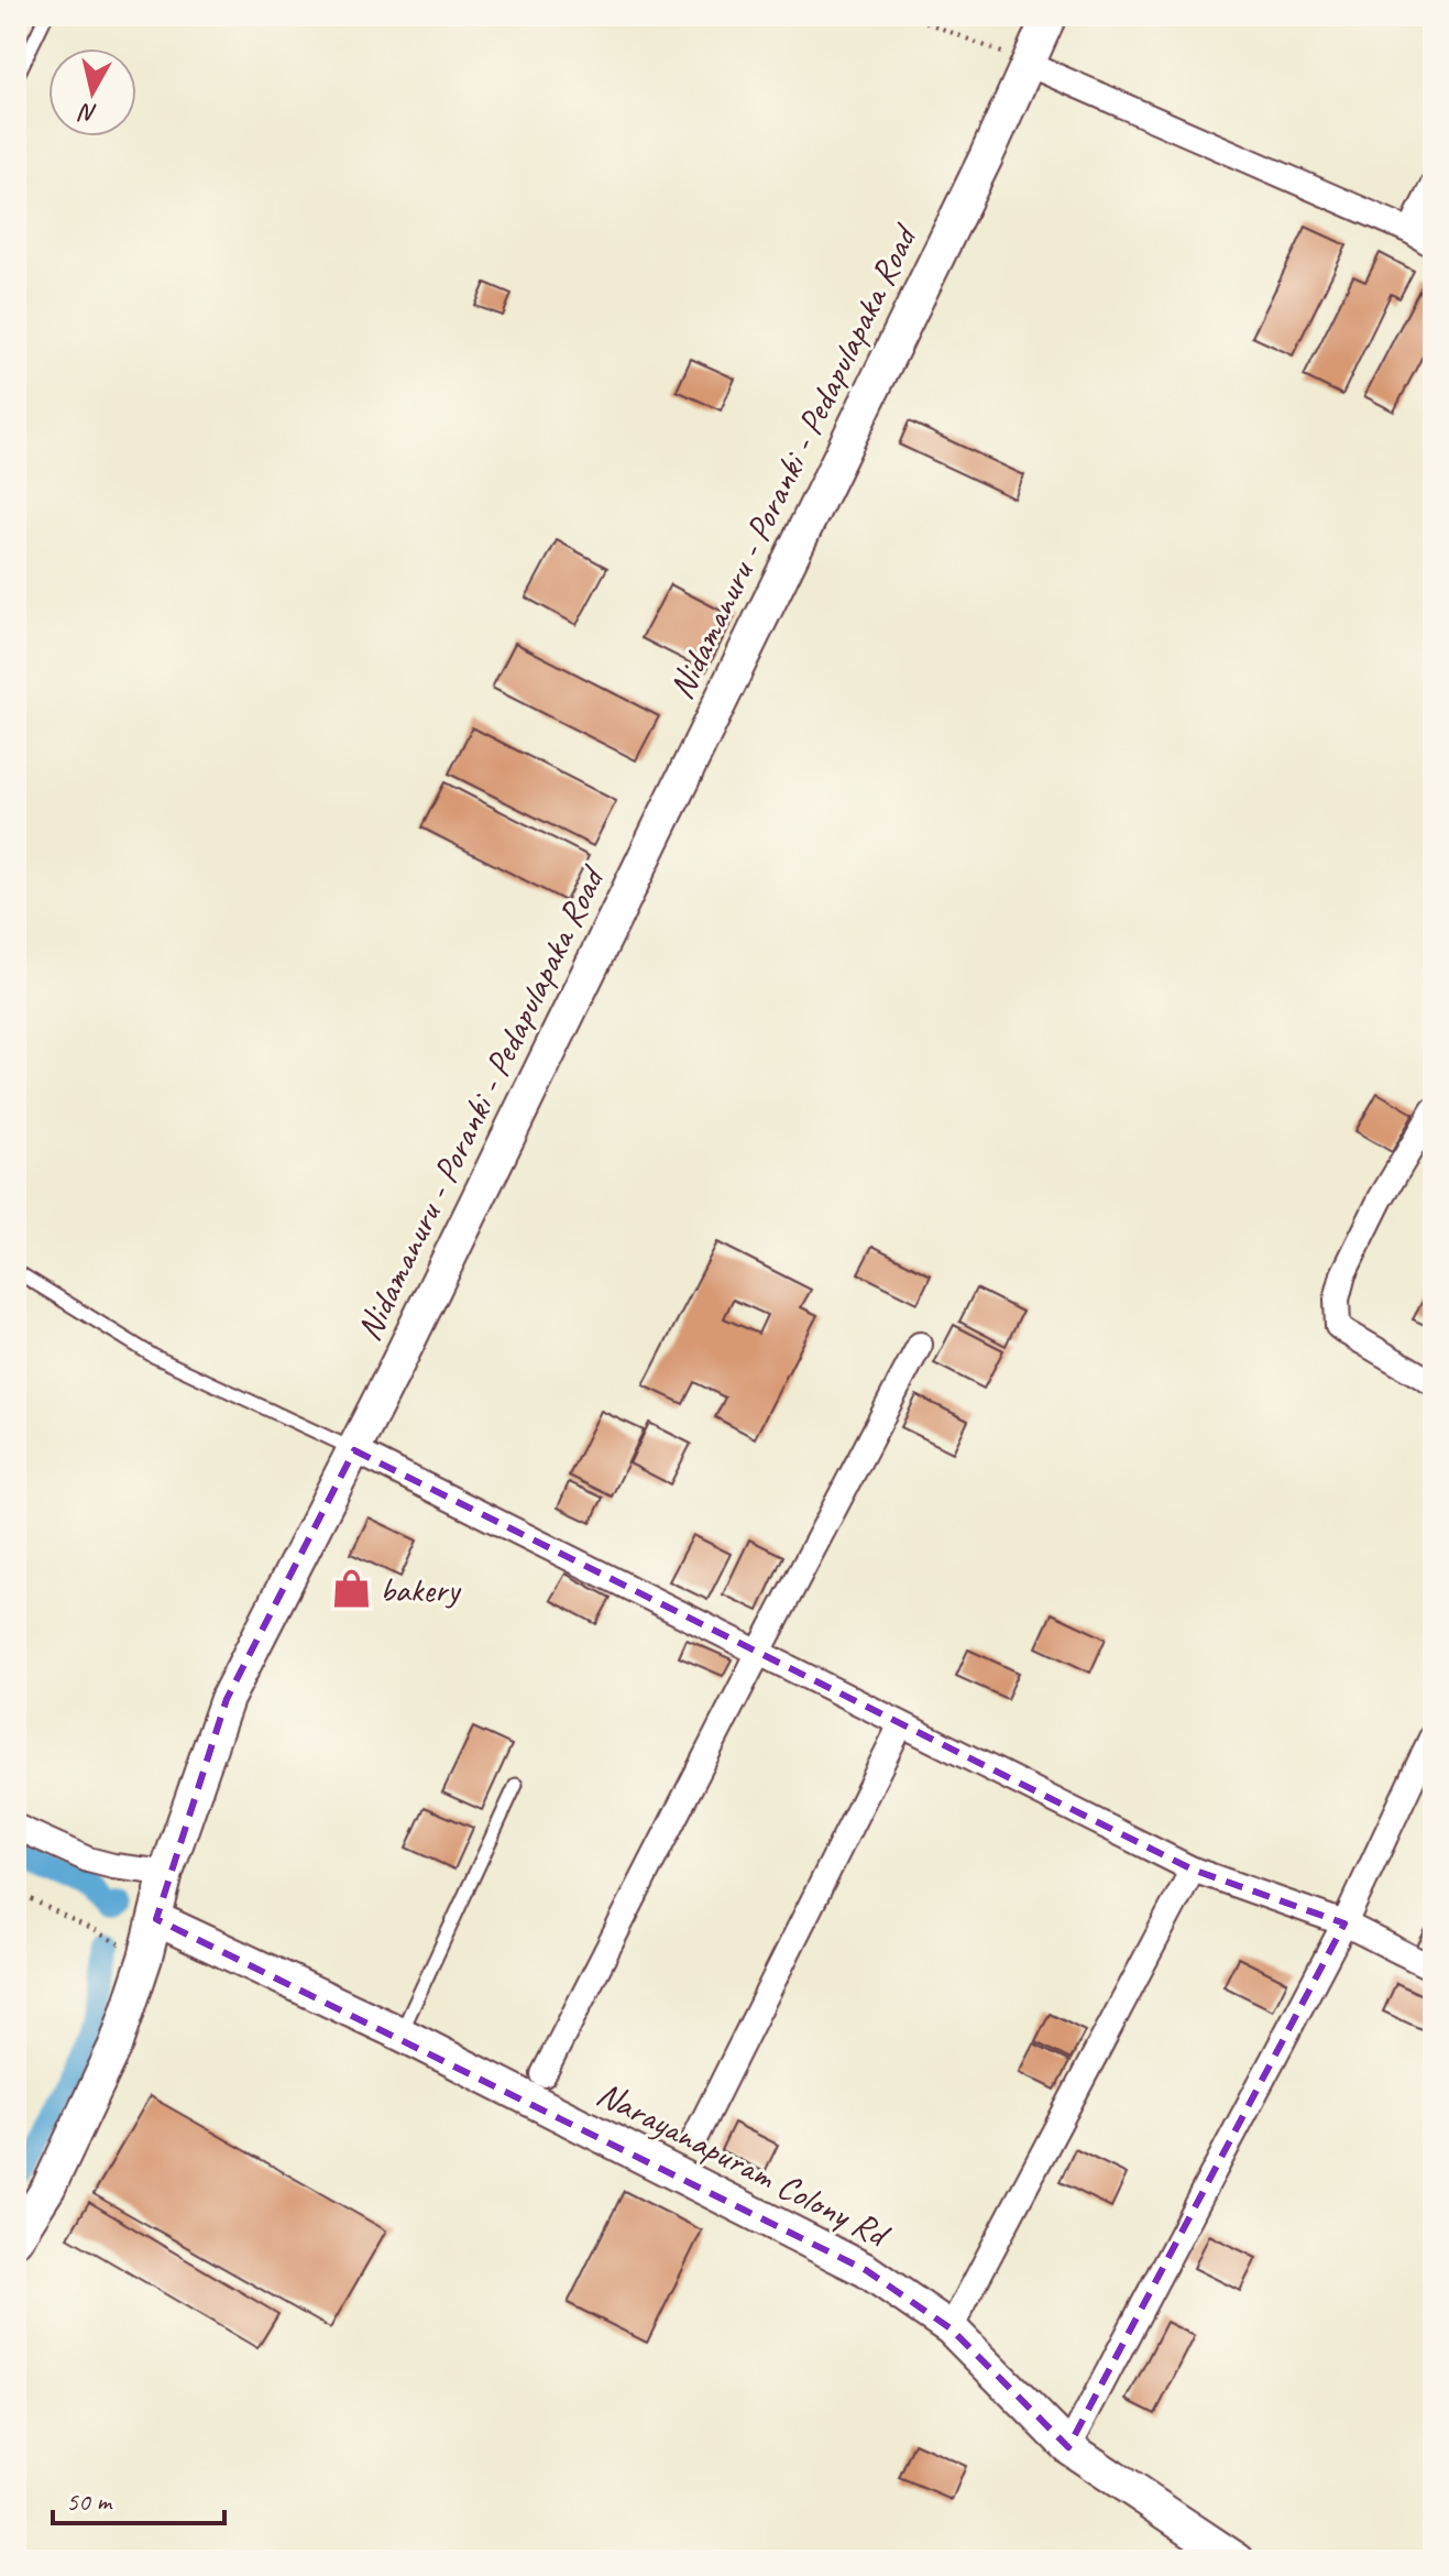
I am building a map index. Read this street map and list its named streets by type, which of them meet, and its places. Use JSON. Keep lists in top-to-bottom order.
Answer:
{
  "streets": {
    "main road": ["Nidamanuru - Poranki - Pedapulapaka Road", "Narayanapuram Colony Rd"]
  },
  "crossings": [
    ["Nidamanuru - Poranki - Pedapulapaka Road", "Narayanapuram Colony Rd"]
  ],
  "places": {
    "shop": ["bakery"]
  },
  "scale_bar": "50 m",
  "north": "bottom"
}
